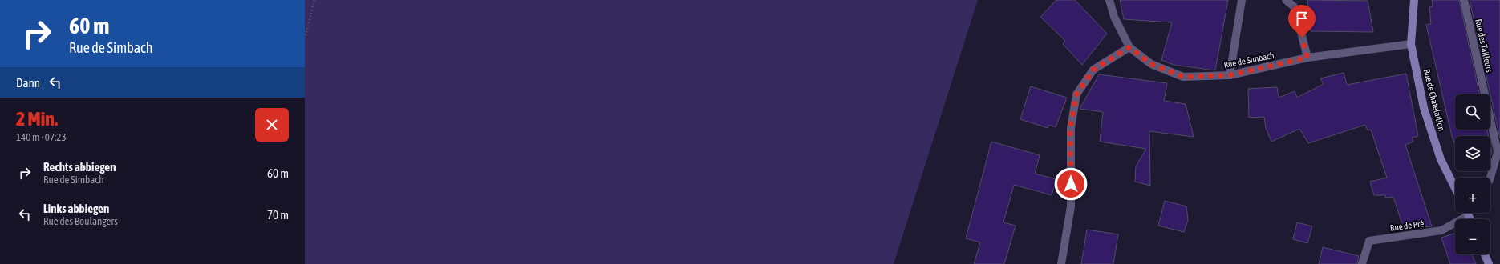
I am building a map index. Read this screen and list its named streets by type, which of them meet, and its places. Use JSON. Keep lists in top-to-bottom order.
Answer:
{
  "streets": {
    "main road": ["Rue de Chatelaillon"],
    "street": ["Rue des Tailleurs", "Rue de Simbach", "Rue de Pré"]
  },
  "crossings": [
    ["Rue de Simbach", "Rue de Chatelaillon"]
  ],
  "page": {
    "turn": ["60 m", "Rue de Simbach"],
    "then": "Dann",
    "map_buttons": ["+", "−"],
    "heading": ["2 Min.", "140 m · 07:23"],
    "list": [
      {
        "name": "Rechts abbiegen",
        "note": "Rue de Simbach",
        "value": "60 m"
      },
      {
        "name": "Links abbiegen",
        "note": "Rue des Boulangers",
        "value": "70 m"
      }
    ]
  }
}
